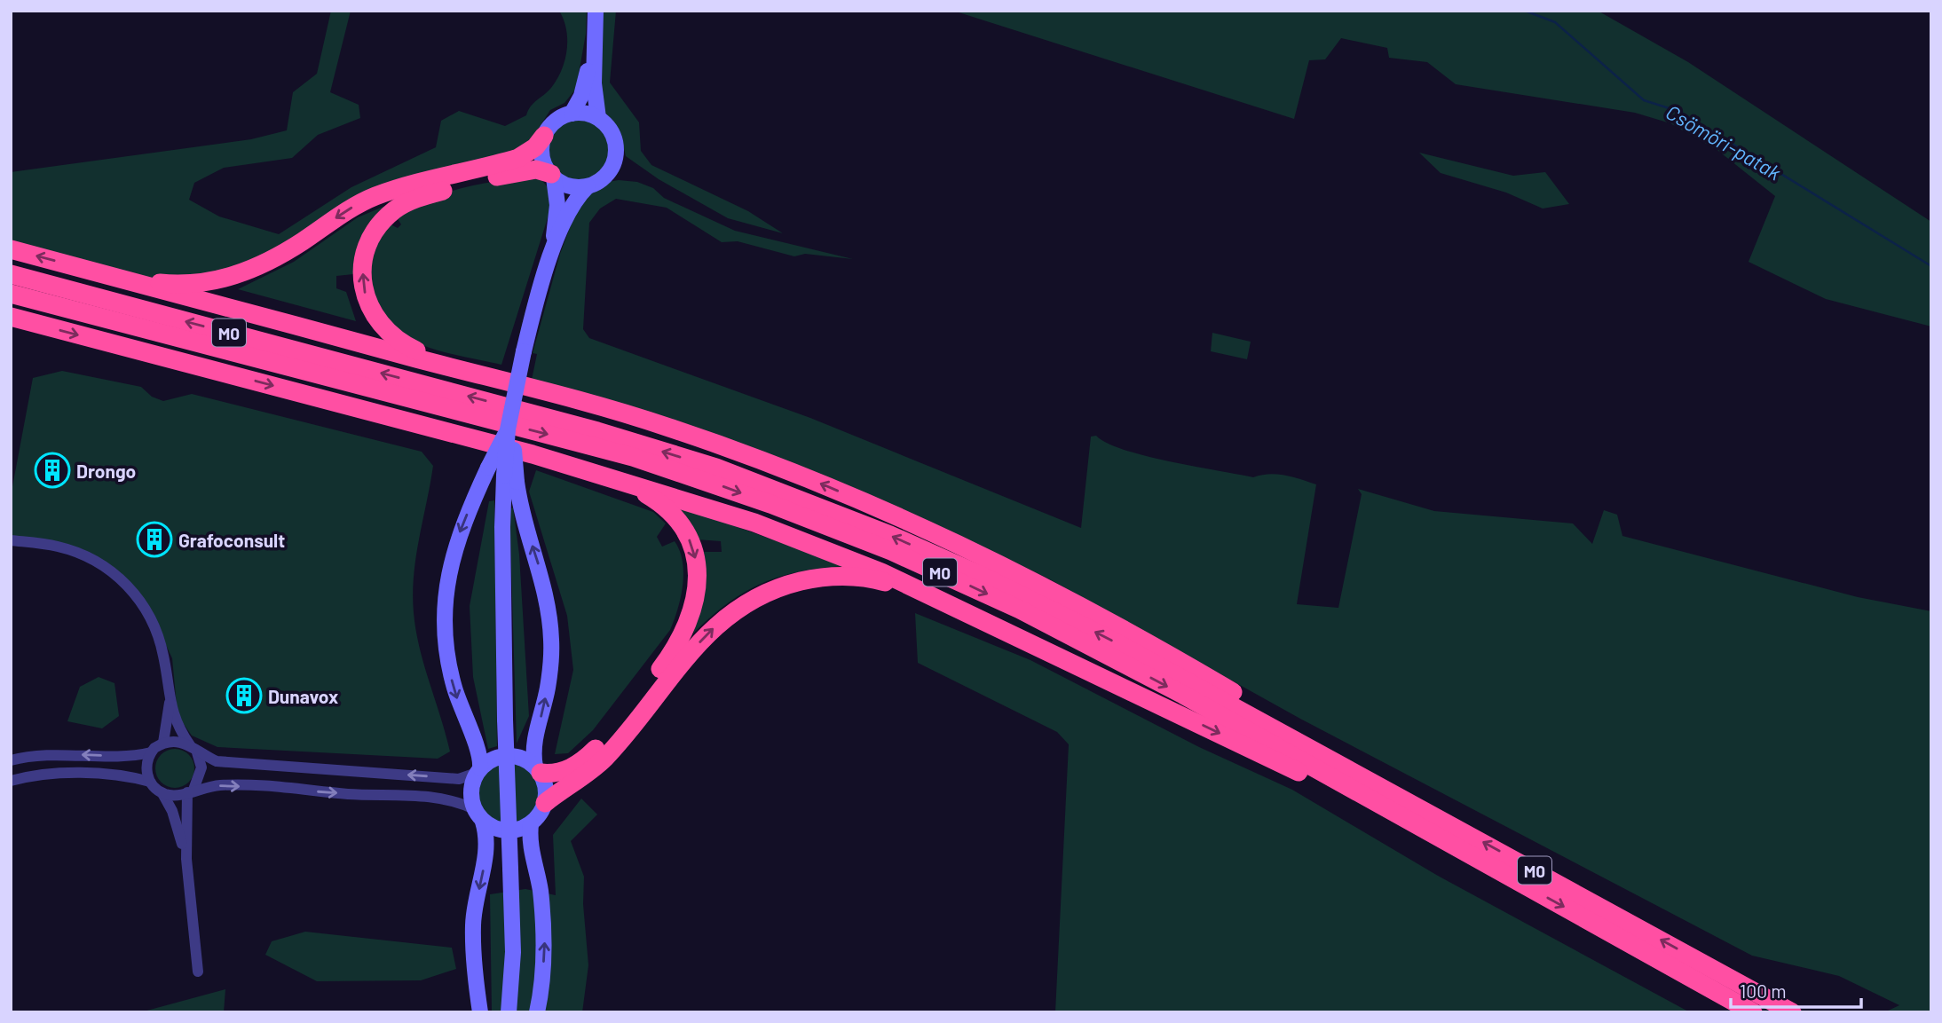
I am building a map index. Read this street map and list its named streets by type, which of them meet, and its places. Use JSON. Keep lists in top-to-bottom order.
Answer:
{
  "streets": {
    "highway": ["M0"]
  },
  "water": ["Csömöri-patak"],
  "places": {
    "building": ["Drongo", "Grafoconsult", "Dunavox"]
  },
  "scale_bar": "100 m"
}
